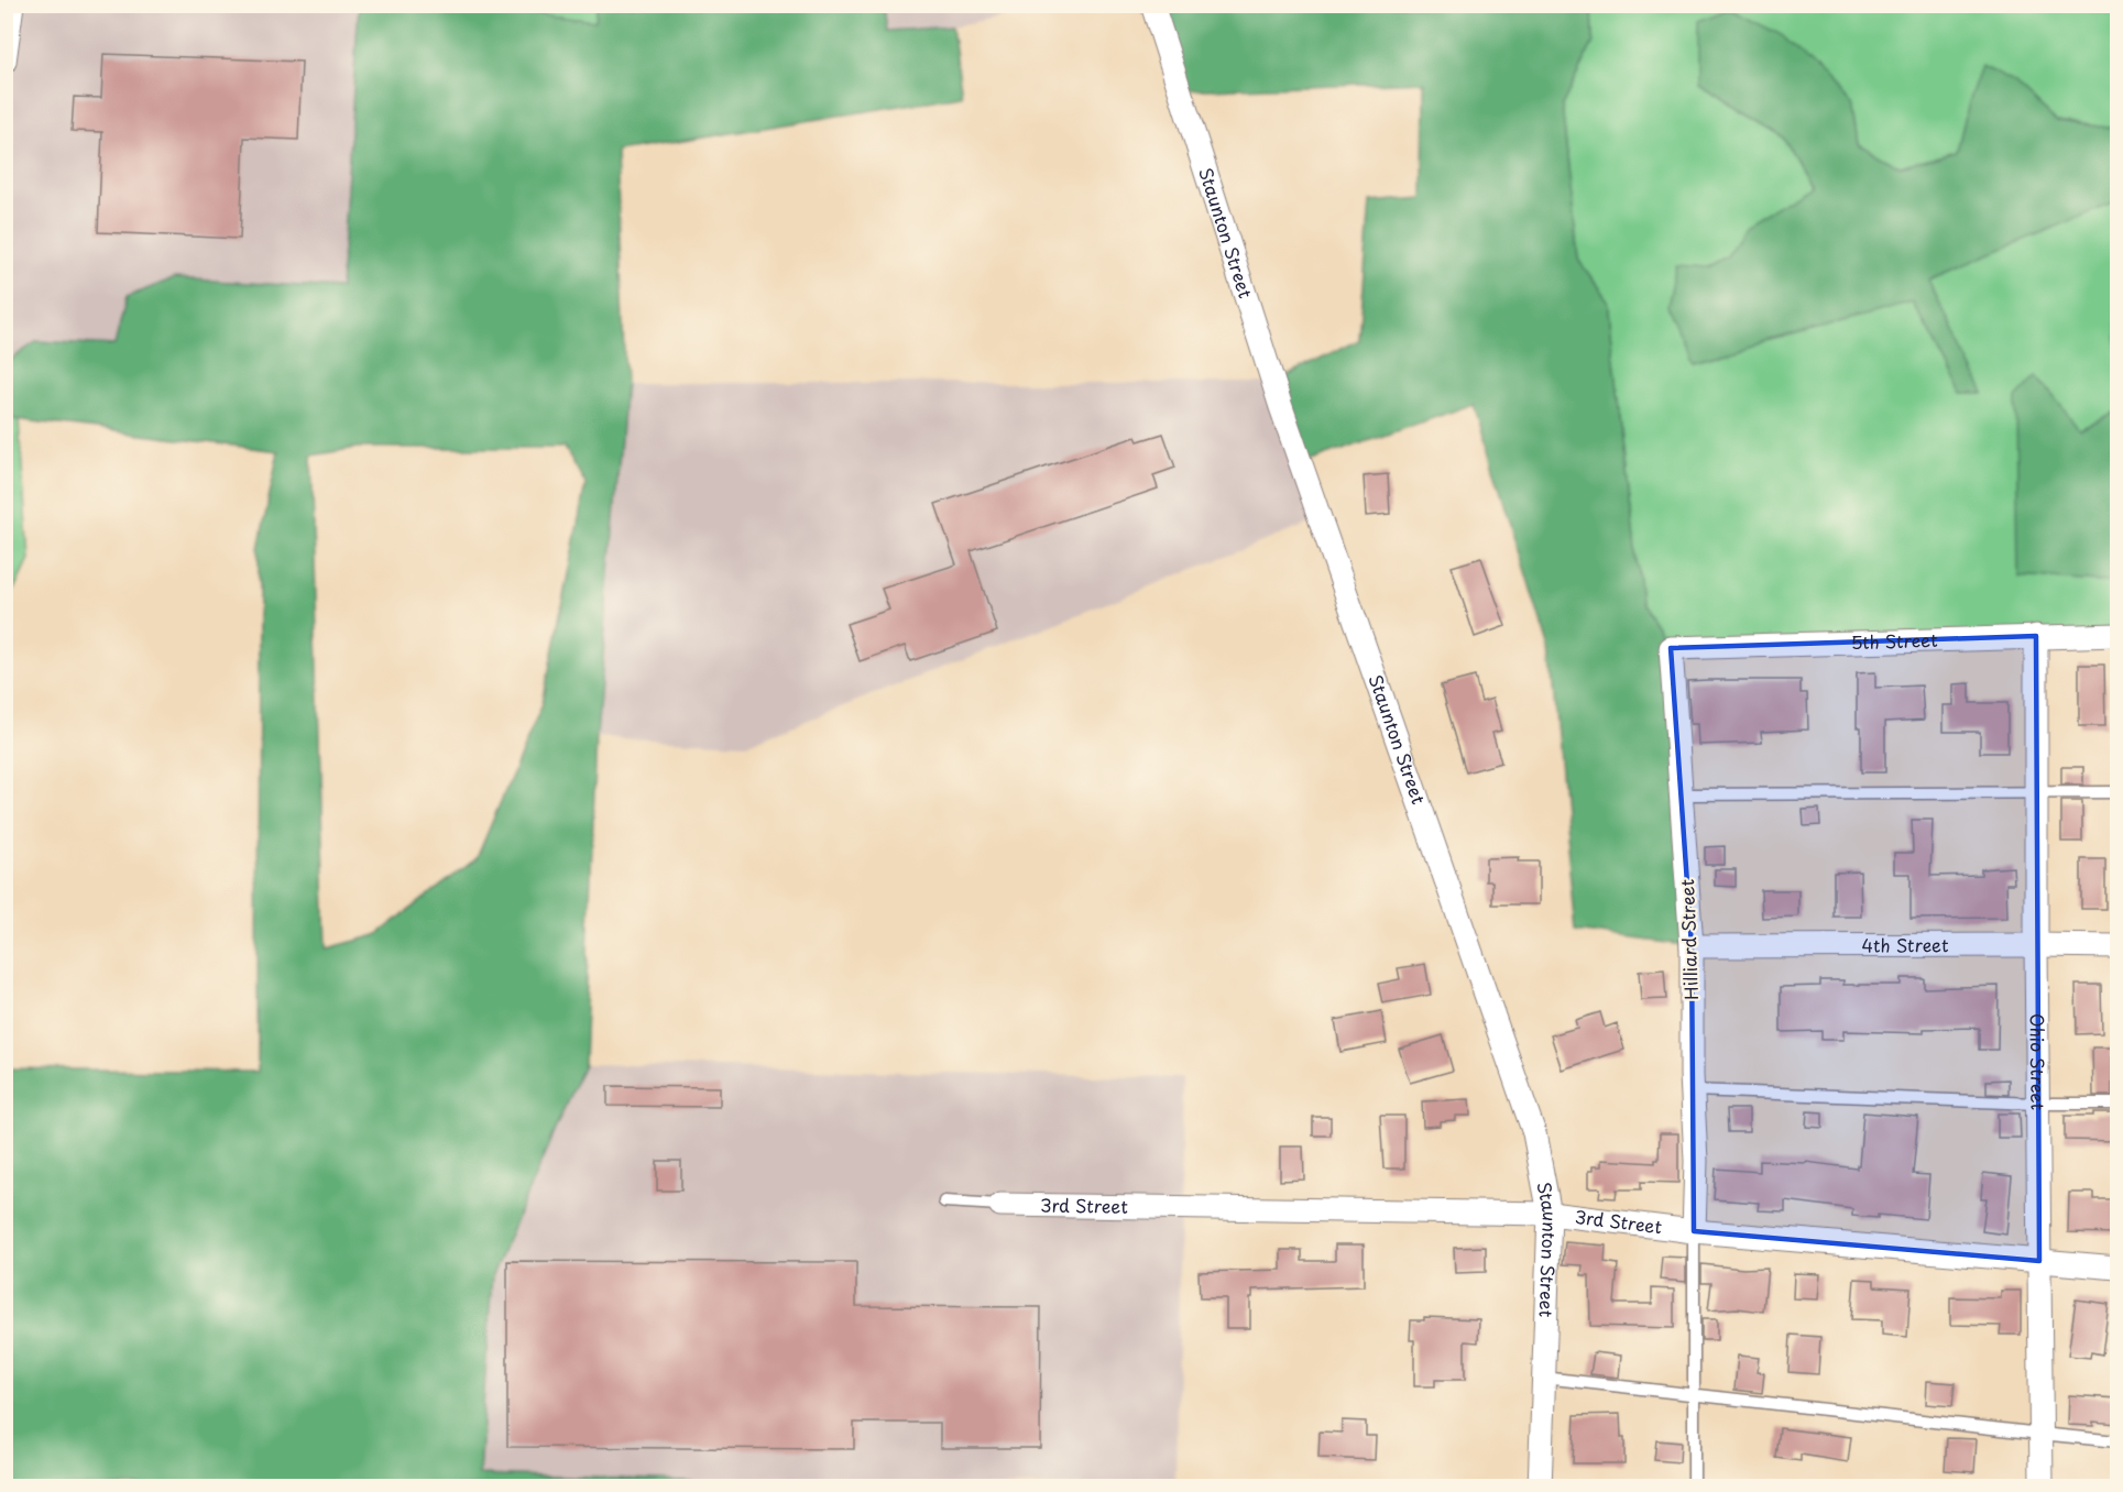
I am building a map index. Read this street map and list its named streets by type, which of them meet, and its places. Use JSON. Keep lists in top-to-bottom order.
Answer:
{
  "streets": {
    "street": [
      "Staunton Street",
      "5th Street",
      "Hilliard Street",
      "4th Street",
      "Ohio Street",
      "3rd Street"
    ]
  },
  "crossings": [
    ["Staunton Street", "3rd Street"],
    ["5th Street", "Hilliard Street"],
    ["5th Street", "Ohio Street"],
    ["Hilliard Street", "4th Street"],
    ["Hilliard Street", "3rd Street"],
    ["4th Street", "Ohio Street"],
    ["Ohio Street", "3rd Street"]
  ]
}
